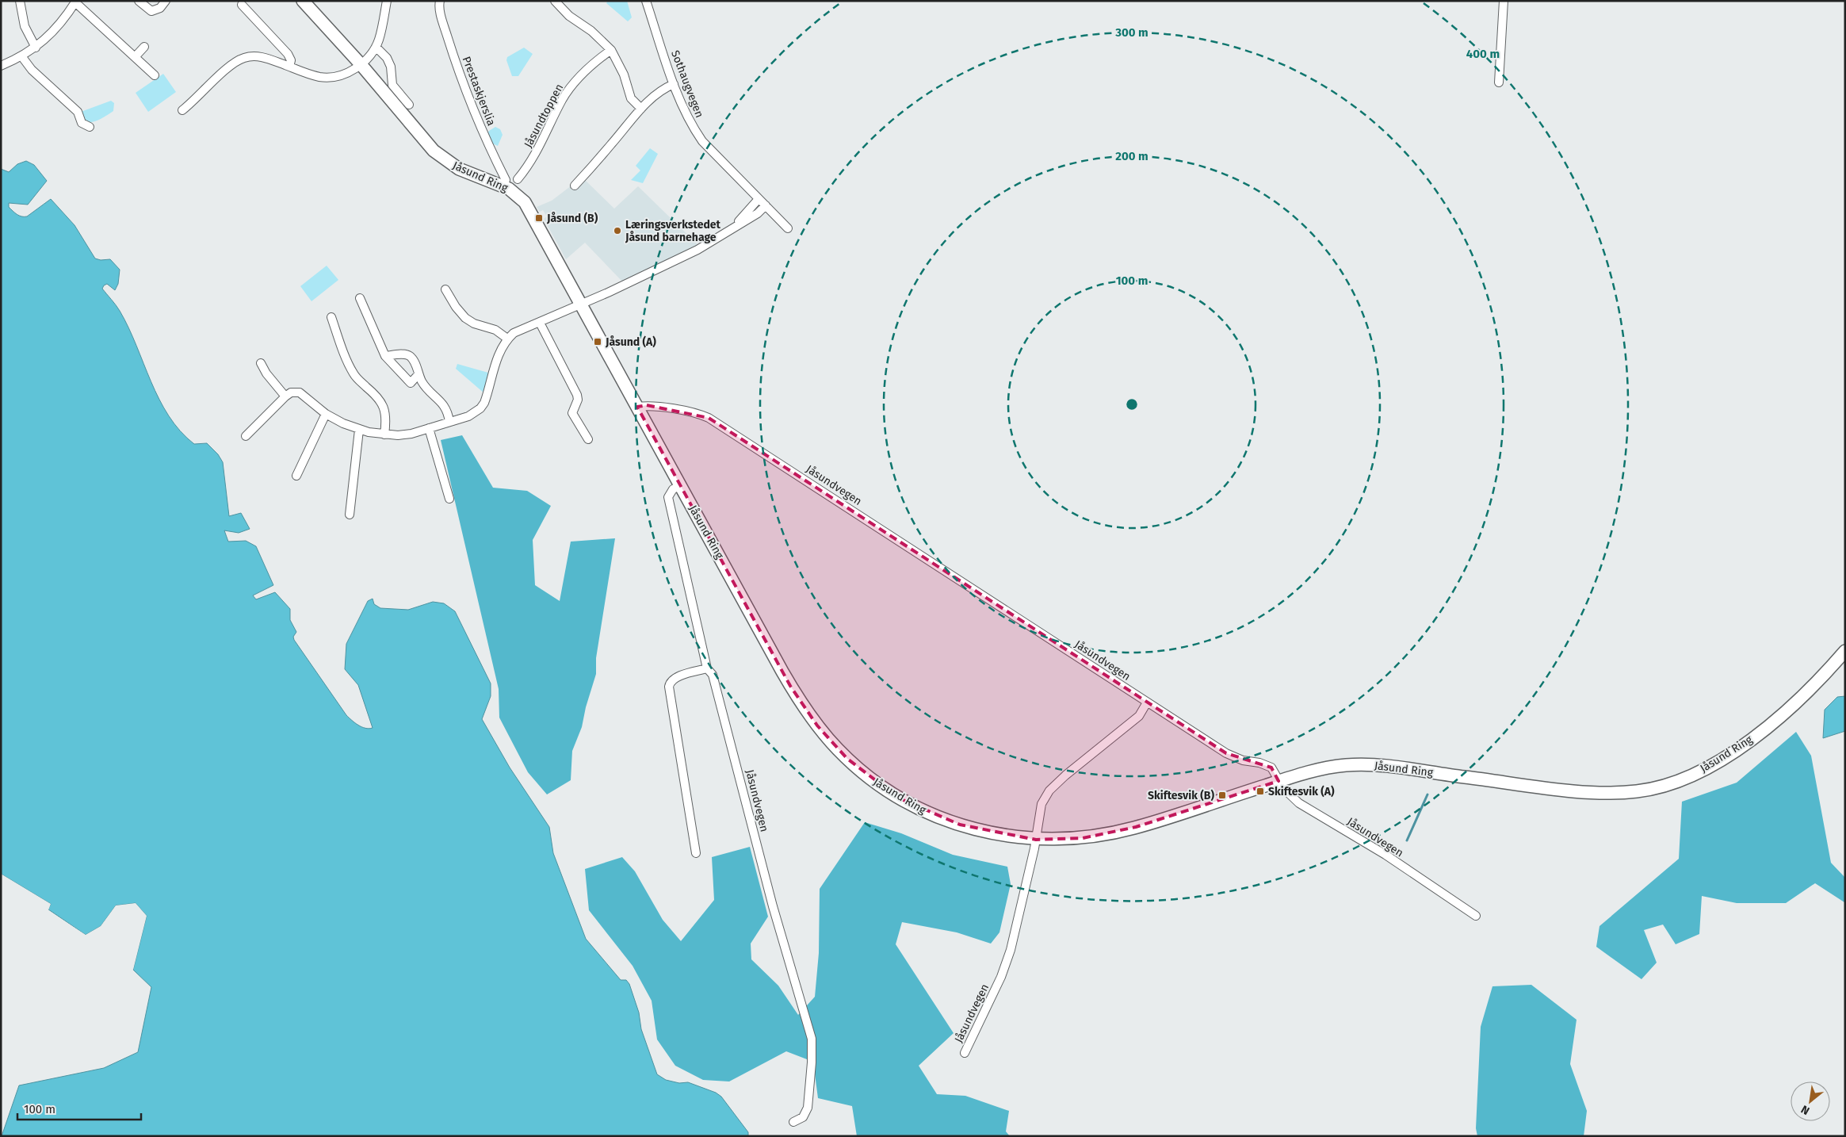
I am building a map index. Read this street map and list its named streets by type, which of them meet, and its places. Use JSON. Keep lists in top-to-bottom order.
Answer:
{
  "streets": {
    "main road": ["Jåsund Ring"],
    "street": [
      "Sothaugvegen",
      "Prestaskjerslia",
      "Jåsundtoppen",
      "Jåsundvegen"
    ]
  },
  "crossings": [
    ["Prestaskjerslia", "Jåsund Ring"],
    ["Jåsund Ring", "Jåsundvegen"]
  ],
  "places": {
    "transit": [
      "Jåsund (B)",
      "Jåsund (A)",
      "Skiftesvik (A)",
      "Skiftesvik (B)"
    ],
    "other": ["Læringsverkstedet Jåsund barnehage"]
  },
  "scale_bar": "100 m",
  "north": "bottom left",
  "rings": [
    "300 m",
    "400 m",
    "200 m",
    "100 m"
  ]
}
